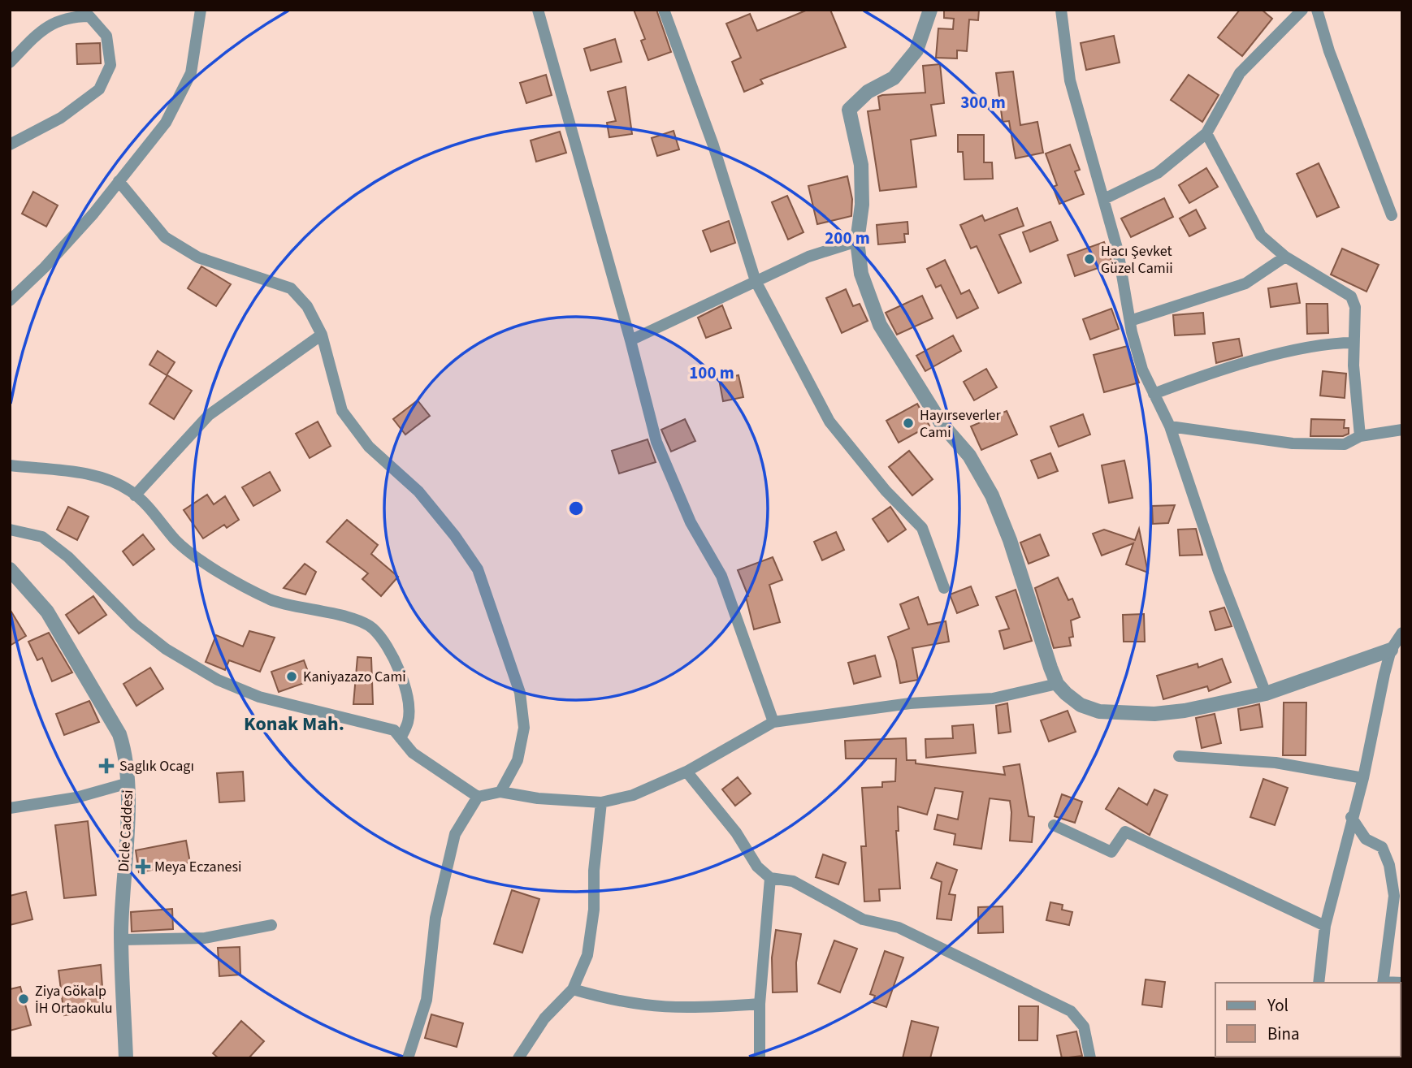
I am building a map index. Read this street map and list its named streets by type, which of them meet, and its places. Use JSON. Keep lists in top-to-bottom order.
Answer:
{
  "streets": {
    "street": ["Dicle Caddesi"]
  },
  "districts": ["Konak Mah."],
  "places": {
    "other": [
      "Hacı Şevket Güzel Camii",
      "Hayırseverler Cami",
      "Kaniyazazo Cami",
      "Ziya Gökalp İH Ortaokulu"
    ],
    "health": ["Saglık Ocagı", "Meya Eczanesi"]
  },
  "legend": ["Yol", "Bina"],
  "rings": ["300 m", "200 m", "100 m"]
}
